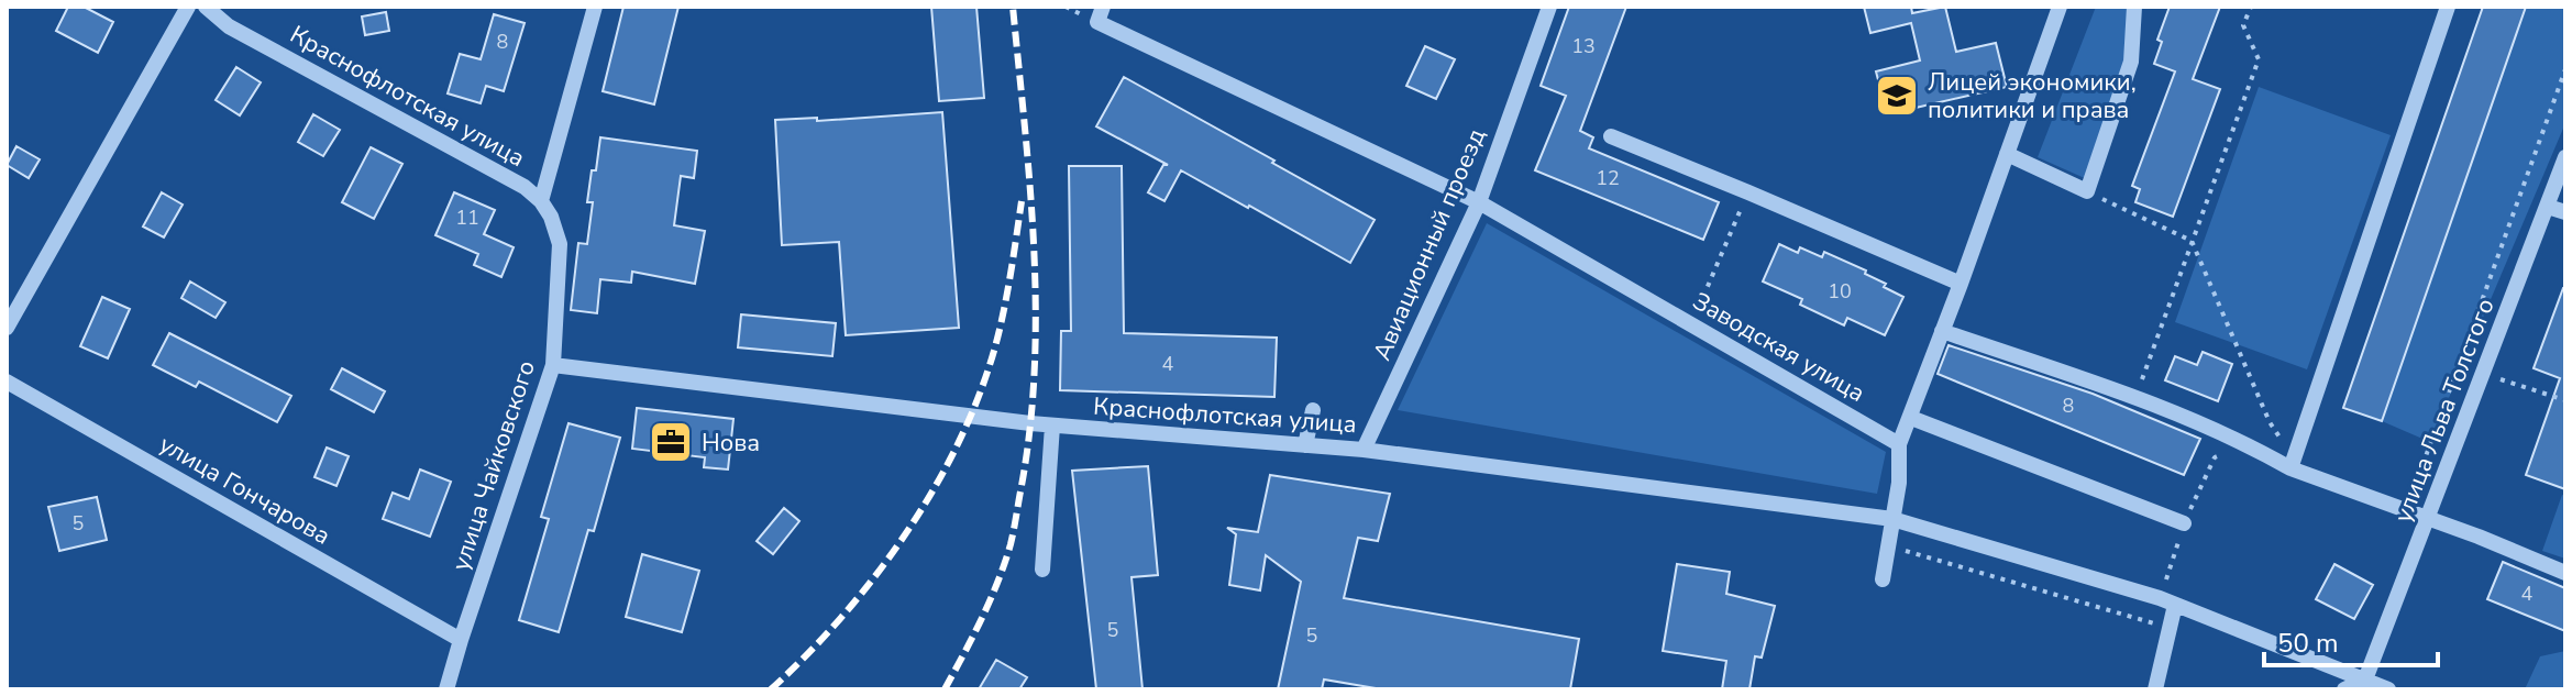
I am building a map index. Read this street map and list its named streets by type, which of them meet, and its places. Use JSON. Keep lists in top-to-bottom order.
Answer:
{
  "streets": {
    "street": [
      "Краснофлотская улица",
      "Авиационный проезд",
      "Заводская улица",
      "улица Льва Толстого",
      "улица Чайковского",
      "улица Гончарова"
    ]
  },
  "crossings": [
    ["Краснофлотская улица", "Авиационный проезд"],
    ["Краснофлотская улица", "улица Чайковского"],
    ["Авиационный проезд", "Заводская улица"],
    ["улица Чайковского", "улица Гончарова"]
  ],
  "places": {
    "school or university": ["Лицей экономики, политики и права"],
    "office": ["Нова"]
  },
  "house_numbers": [
    "8",
    "13",
    "12",
    "11",
    "10",
    "4",
    "8",
    "5",
    "4",
    "5",
    "5"
  ],
  "scale_bar": "50 m"
}
